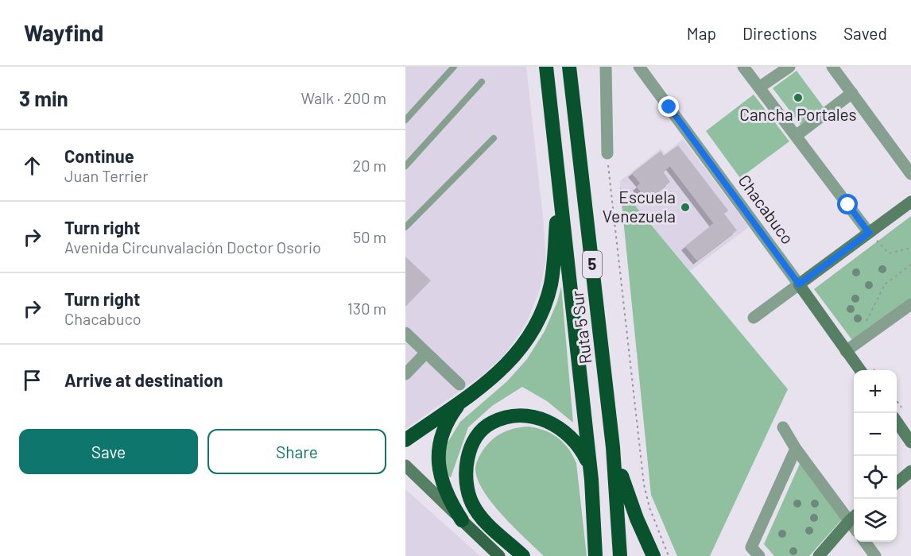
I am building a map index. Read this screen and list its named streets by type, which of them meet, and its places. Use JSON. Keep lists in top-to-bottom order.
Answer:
{
  "streets": {
    "highway": ["5", "Ruta 5 Sur"],
    "main road": ["Chacabuco"]
  },
  "places": ["Cancha Portales", "Escuela Venezuela"],
  "page": {
    "header": "Wayfind",
    "nav": ["Map", "Directions", "Saved"],
    "heading": ["3 min", "Walk · 200 m"],
    "list": [
      ["Continue", "Juan Terrier", "20 m"],
      ["Turn right", "Avenida Circunvalación Doctor Osorio", "50 m"],
      ["Turn right", "Chacabuco", "130 m"],
      "Arrive at destination"
    ],
    "map_buttons": ["+", "−"],
    "buttons": ["Save", "Share"]
  }
}
